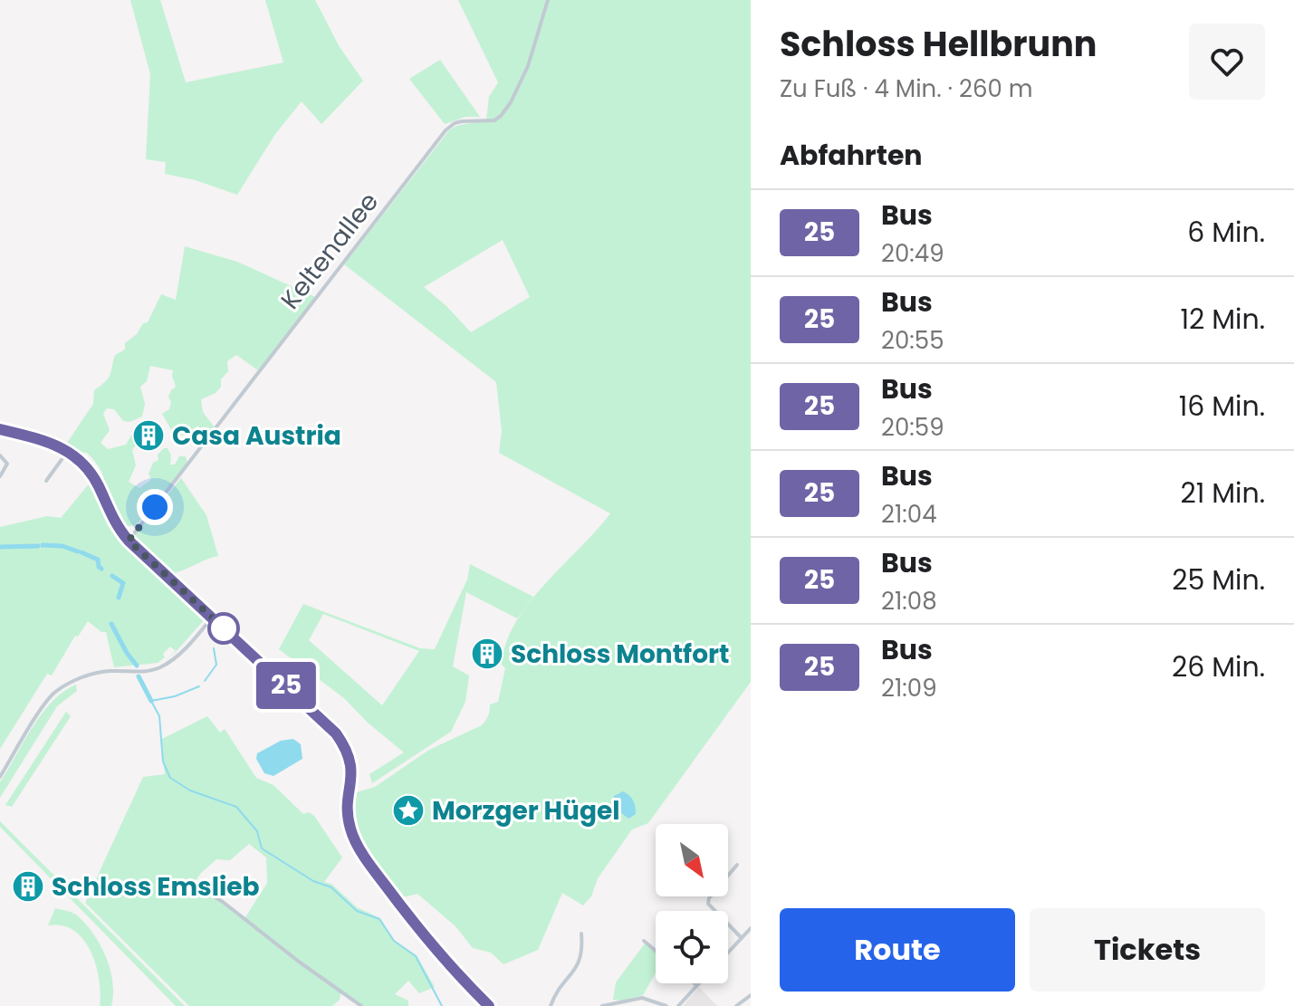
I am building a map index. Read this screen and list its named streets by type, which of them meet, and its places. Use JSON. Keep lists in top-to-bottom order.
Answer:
{
  "streets": {
    "street": ["Keltenallee"]
  },
  "places": {
    "building": ["Casa Austria", "Schloss Montfort", "Schloss Emslieb"],
    "place": ["Morzger Hügel"]
  },
  "lines": ["bus line 25"],
  "north": "bottom right",
  "page": {
    "on_map": "25",
    "heading": [
      ["Schloss Hellbrunn", "Zu Fuß · 4 Min. · 260 m"],
      "Abfahrten"
    ],
    "list": [
      {
        "mark": "25",
        "name": "Bus",
        "note": "20:49",
        "value": "6 Min."
      },
      {
        "mark": "25",
        "name": "Bus",
        "note": "20:55",
        "value": "12 Min."
      },
      {
        "mark": "25",
        "name": "Bus",
        "note": "20:59",
        "value": "16 Min."
      },
      {
        "mark": "25",
        "name": "Bus",
        "note": "21:04",
        "value": "21 Min."
      },
      {
        "mark": "25",
        "name": "Bus",
        "note": "21:08",
        "value": "25 Min."
      },
      {
        "mark": "25",
        "name": "Bus",
        "note": "21:09",
        "value": "26 Min."
      }
    ],
    "buttons": ["Route", "Tickets"]
  }
}
